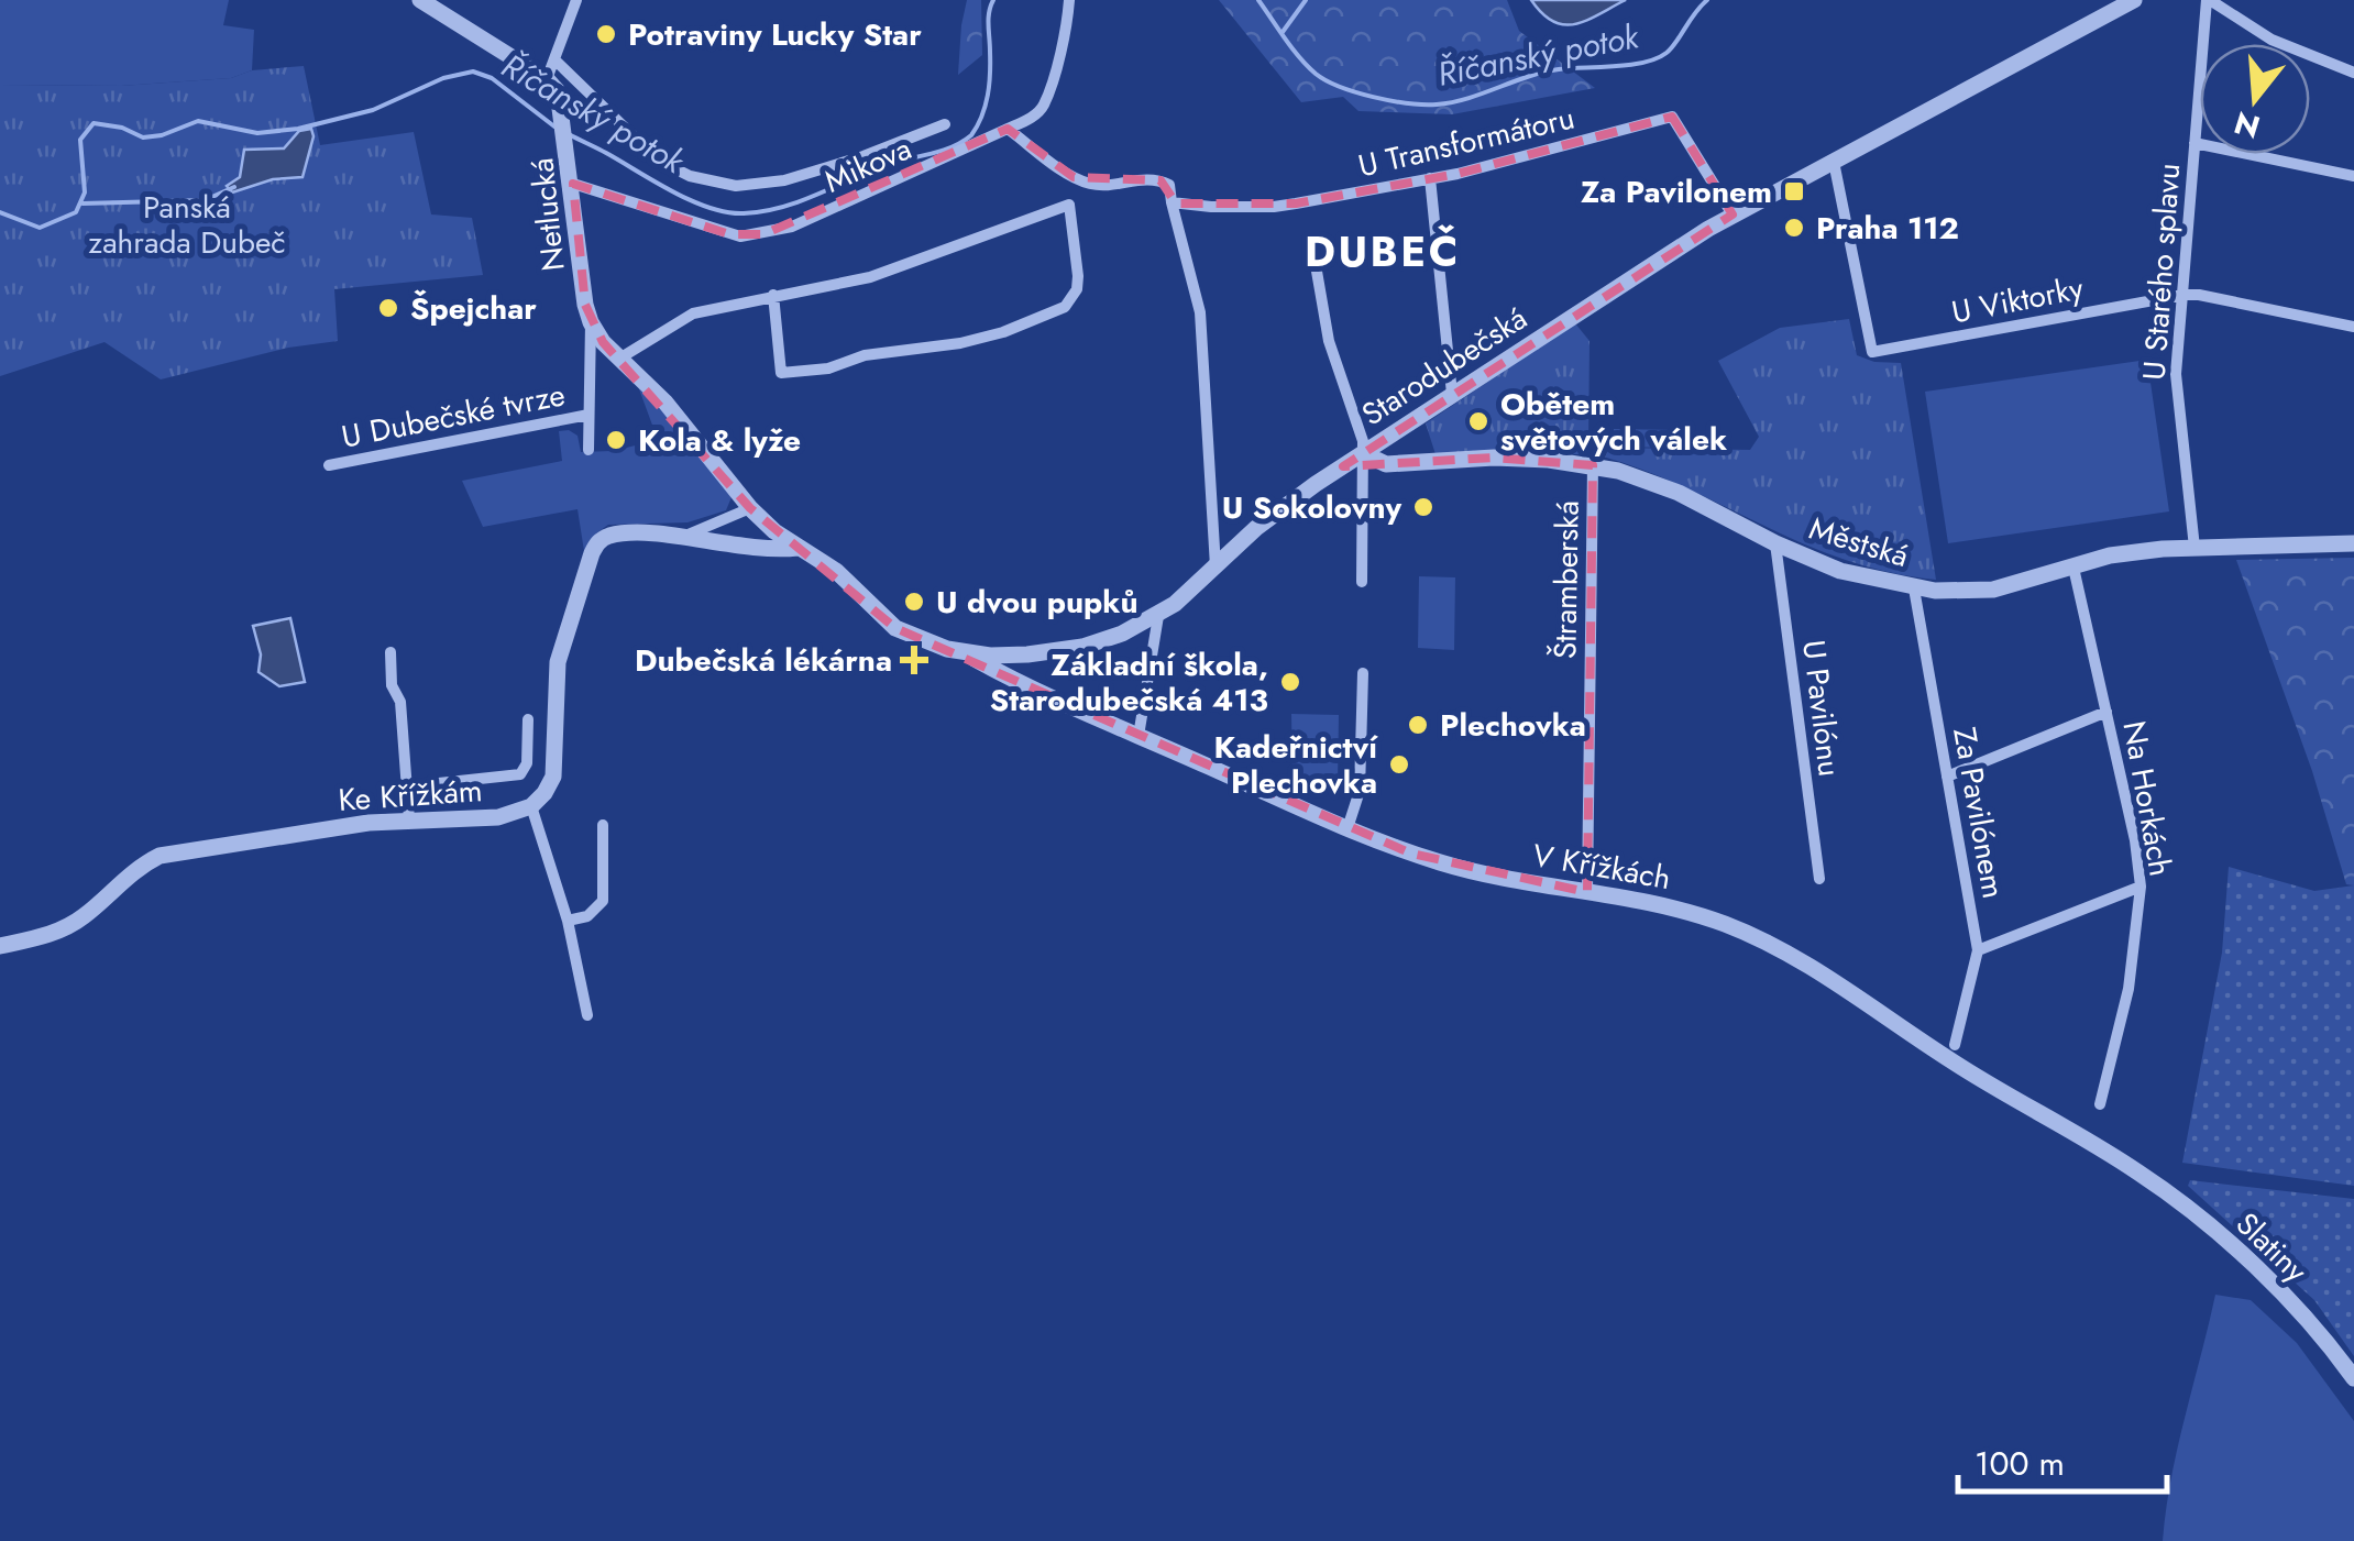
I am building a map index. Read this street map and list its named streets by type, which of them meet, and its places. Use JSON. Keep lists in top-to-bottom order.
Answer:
{
  "streets": {
    "street": [
      "U Transformátoru",
      "Mikova",
      "Netlucká",
      "U Starého splavu",
      "U Viktorky",
      "Starodubečská",
      "U Dubečské tvrze",
      "Městská",
      "Štramberská",
      "U Pavilónu",
      "Ke Křížkám",
      "Na Horkách",
      "Za Pavilónem",
      "V Křížkách",
      "Slatiny"
    ]
  },
  "crossings": [
    ["U Transformátoru", "Starodubečská"],
    ["Mikova", "Netlucká"],
    ["Netlucká", "Starodubečská"],
    ["U Starého splavu", "U Viktorky"],
    ["U Starého splavu", "Městská"],
    ["U Viktorky", "Starodubečská"],
    ["Starodubečská", "Městská"],
    ["Starodubečská", "V Křížkách"],
    ["Městská", "Štramberská"],
    ["Městská", "U Pavilónu"],
    ["Městská", "Na Horkách"],
    ["Městská", "Za Pavilónem"],
    ["Štramberská", "V Křížkách"],
    ["V Křížkách", "Slatiny"]
  ],
  "districts": ["DUBEČ"],
  "water": ["Říčanský potok"],
  "parks": ["Panská zahrada Dubeč"],
  "places": {
    "other": [
      "Potraviny Lucky Star",
      "Praha 112",
      "Špejchar",
      "Obětem světových válek",
      "Kola & lyže",
      "U Sokolovny",
      "U dvou pupků",
      "Základní škola, Starodubečská 413",
      "Plechovka",
      "Kadeřnictví Plechovka"
    ],
    "transit": ["Za Pavilonem"],
    "health": ["Dubečská lékárna"]
  },
  "scale_bar": "100 m",
  "north": "bottom"
}
